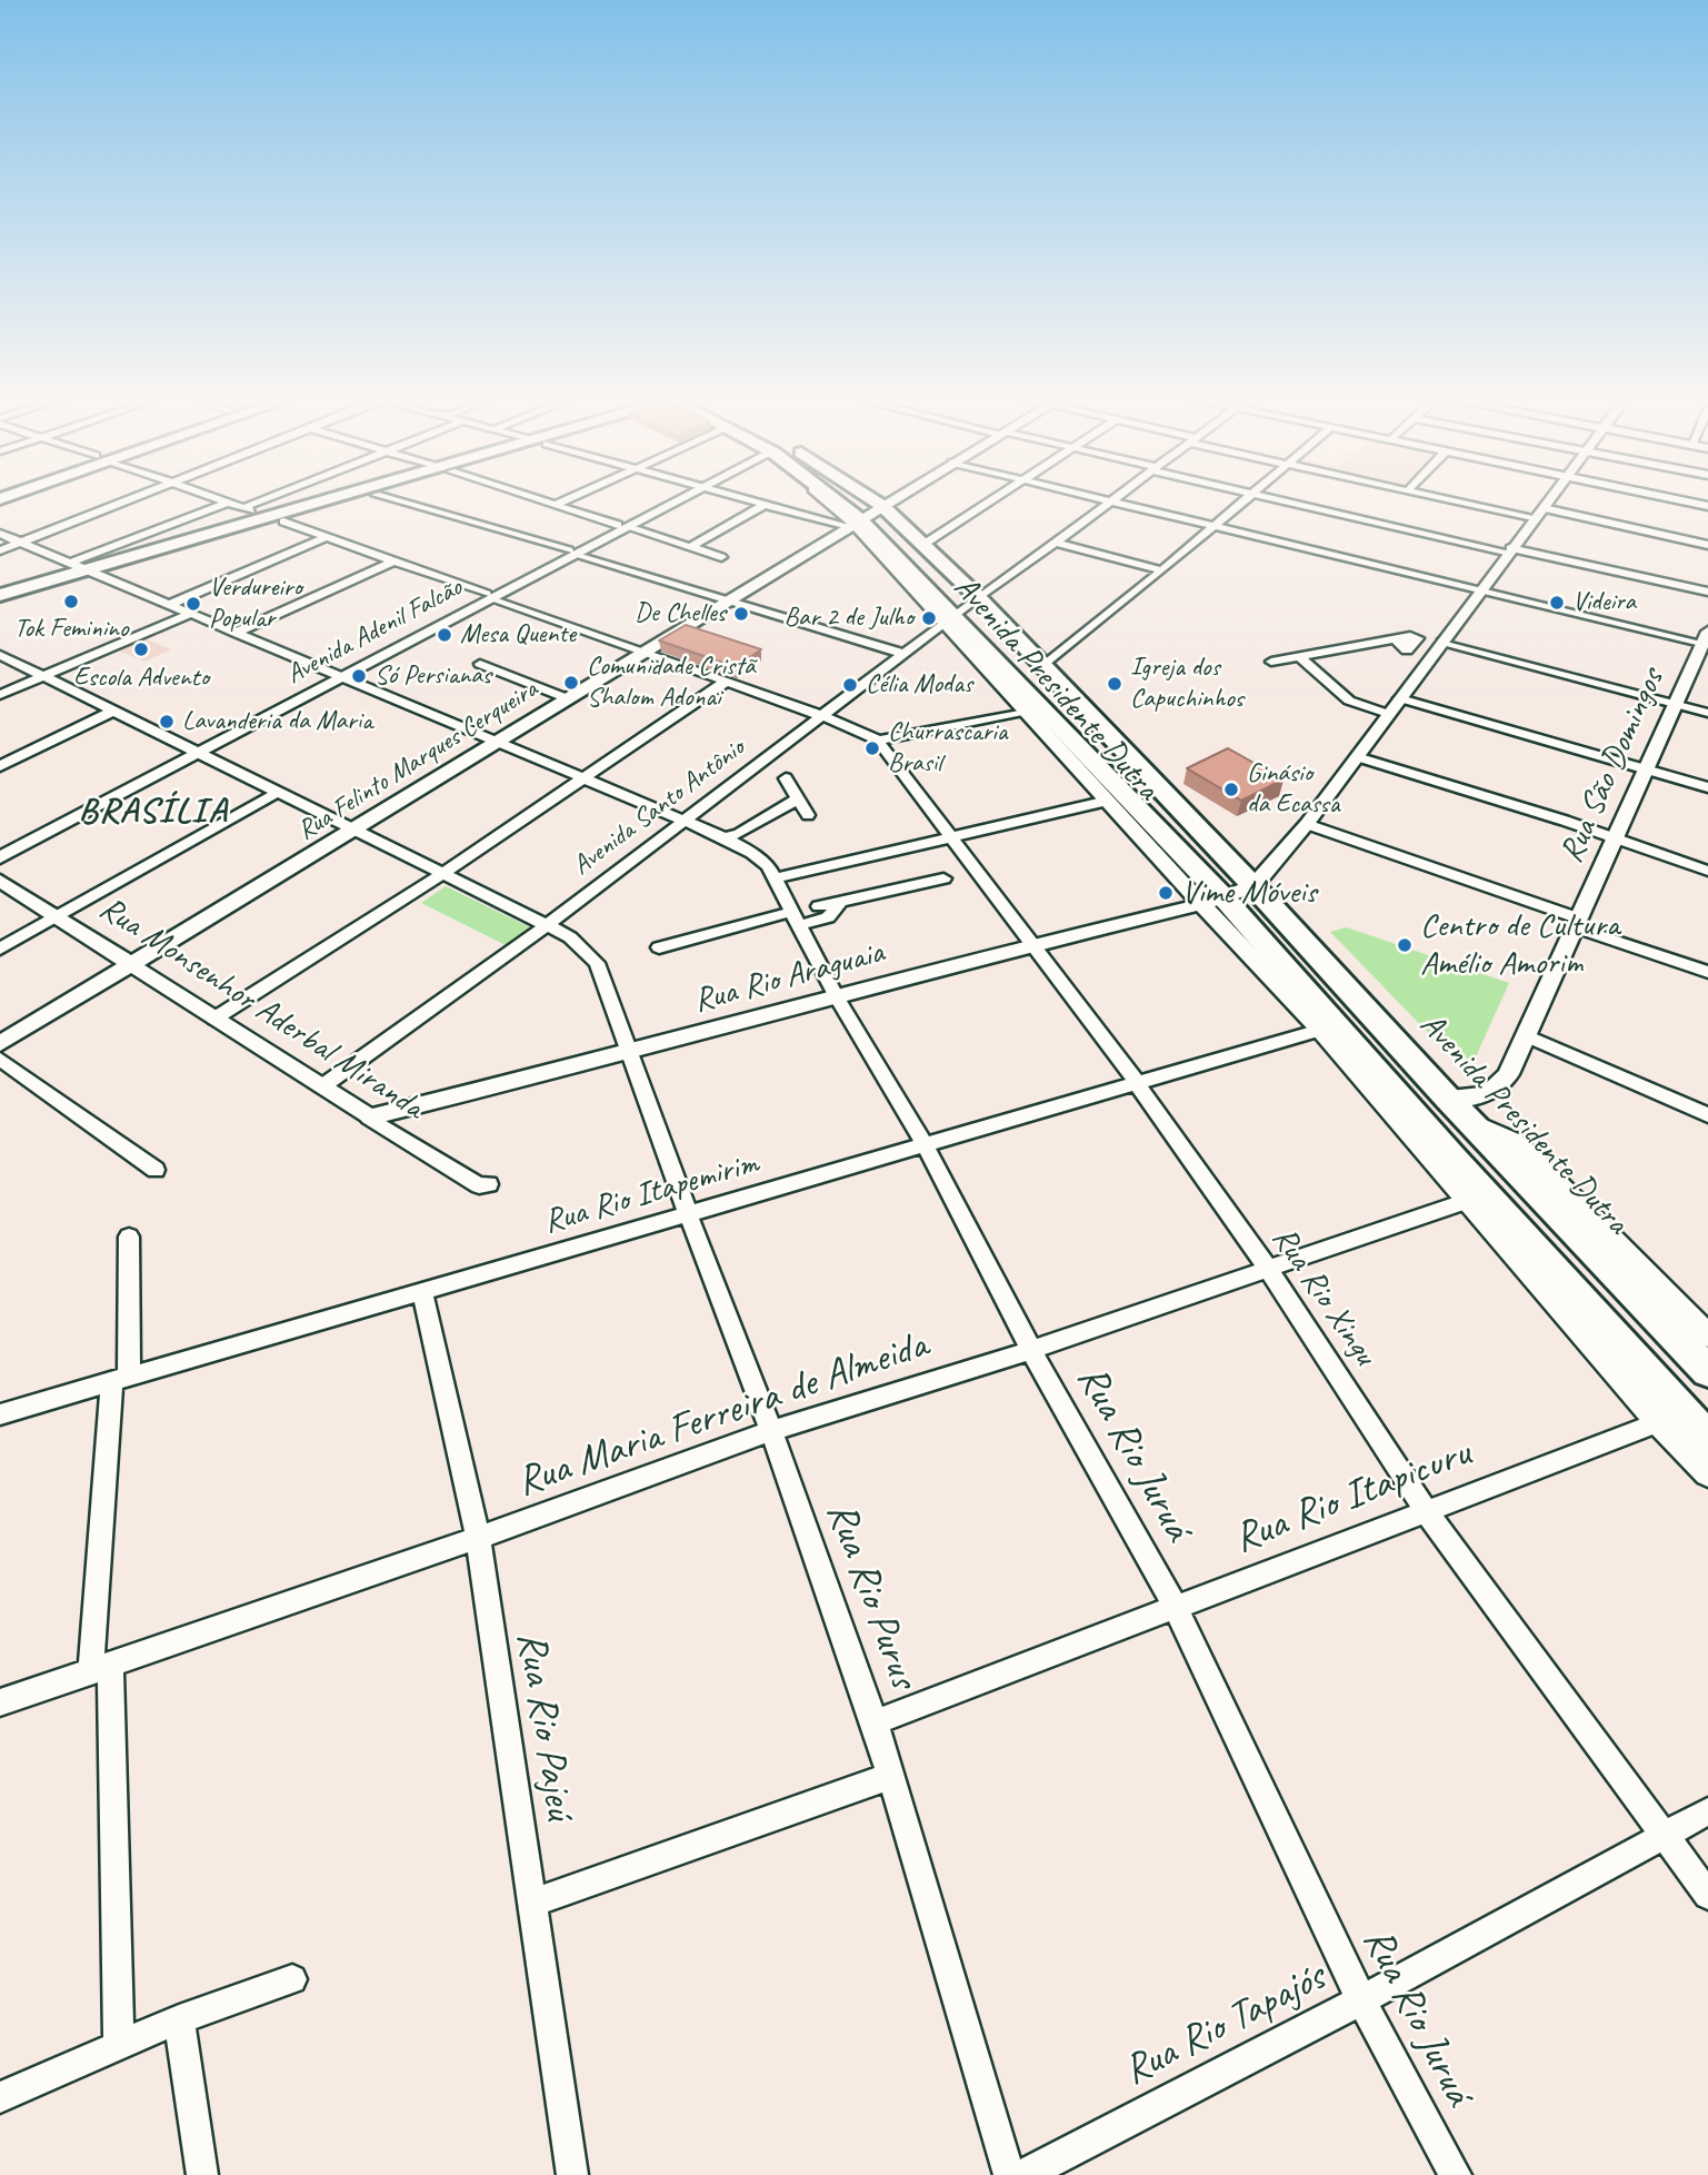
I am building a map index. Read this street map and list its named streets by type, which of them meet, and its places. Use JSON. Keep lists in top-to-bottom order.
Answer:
{
  "streets": {
    "highway": ["Avenida Presidente Dutra"],
    "street": [
      "Avenida Adenil Falcão",
      "Rua Felinto Marques Cerqueira",
      "Rua São Domingos",
      "Avenida Santo Antônio",
      "Rua Rio Araguaia",
      "Rua Monsenhor Aderbal Miranda",
      "Rua Rio Itapemirim",
      "Rua Rio Xingu",
      "Rua Maria Ferreira de Almeida",
      "Rua Rio Juruá",
      "Rua Rio Itapicuru",
      "Rua Rio Purus",
      "Rua Rio Pajeú",
      "Rua Rio Tapajós"
    ]
  },
  "crossings": [
    ["Avenida Adenil Falcão", "Rua Rio Juruá"],
    ["Avenida Adenil Falcão", "Rua Rio Purus"],
    ["Avenida Presidente Dutra", "Rua Felinto Marques Cerqueira"],
    ["Avenida Presidente Dutra", "Rua São Domingos"],
    ["Avenida Presidente Dutra", "Avenida Santo Antônio"],
    ["Avenida Presidente Dutra", "Rua Rio Araguaia"],
    ["Avenida Presidente Dutra", "Rua Rio Itapemirim"],
    ["Avenida Presidente Dutra", "Rua Maria Ferreira de Almeida"],
    ["Avenida Presidente Dutra", "Rua Rio Itapicuru"],
    ["Rua Felinto Marques Cerqueira", "Rua Monsenhor Aderbal Miranda"],
    ["Rua Felinto Marques Cerqueira", "Rua Rio Juruá"],
    ["Rua Felinto Marques Cerqueira", "Rua Rio Purus"],
    ["Avenida Santo Antônio", "Rua Monsenhor Aderbal Miranda"],
    ["Avenida Santo Antônio", "Rua Rio Juruá"],
    ["Avenida Santo Antônio", "Rua Rio Purus"],
    ["Rua Rio Araguaia", "Rua Monsenhor Aderbal Miranda"],
    ["Rua Rio Araguaia", "Rua Rio Xingu"],
    ["Rua Rio Araguaia", "Rua Rio Juruá"],
    ["Rua Rio Araguaia", "Rua Rio Purus"],
    ["Rua Rio Itapemirim", "Rua Rio Xingu"],
    ["Rua Rio Itapemirim", "Rua Rio Juruá"],
    ["Rua Rio Itapemirim", "Rua Rio Purus"],
    ["Rua Rio Itapemirim", "Rua Rio Pajeú"],
    ["Rua Rio Xingu", "Rua Maria Ferreira de Almeida"],
    ["Rua Rio Xingu", "Rua Rio Itapicuru"],
    ["Rua Rio Xingu", "Rua Rio Tapajós"],
    ["Rua Maria Ferreira de Almeida", "Rua Rio Juruá"],
    ["Rua Maria Ferreira de Almeida", "Rua Rio Purus"],
    ["Rua Maria Ferreira de Almeida", "Rua Rio Pajeú"],
    ["Rua Rio Juruá", "Rua Rio Itapicuru"],
    ["Rua Rio Juruá", "Rua Rio Tapajós"],
    ["Rua Rio Itapicuru", "Rua Rio Purus"]
  ],
  "districts": ["BRASÍLIA"],
  "places": [
    "Tok Feminino",
    "Videira",
    "Verdureiro Popular",
    "De Chelles",
    "Bar 2 de Julho",
    "Mesa Quente",
    "Escola Advento",
    "Só Persianas",
    "Comunidade Cristã Shalom Adonai",
    "Igreja dos Capuchinhos",
    "Célia Modas",
    "Lavanderia da Maria",
    "Churrascaria Brasil",
    "Ginásio da Ecassa",
    "Vime Móveis",
    "Centro de Cultura Amélio Amorim"
  ]
}
